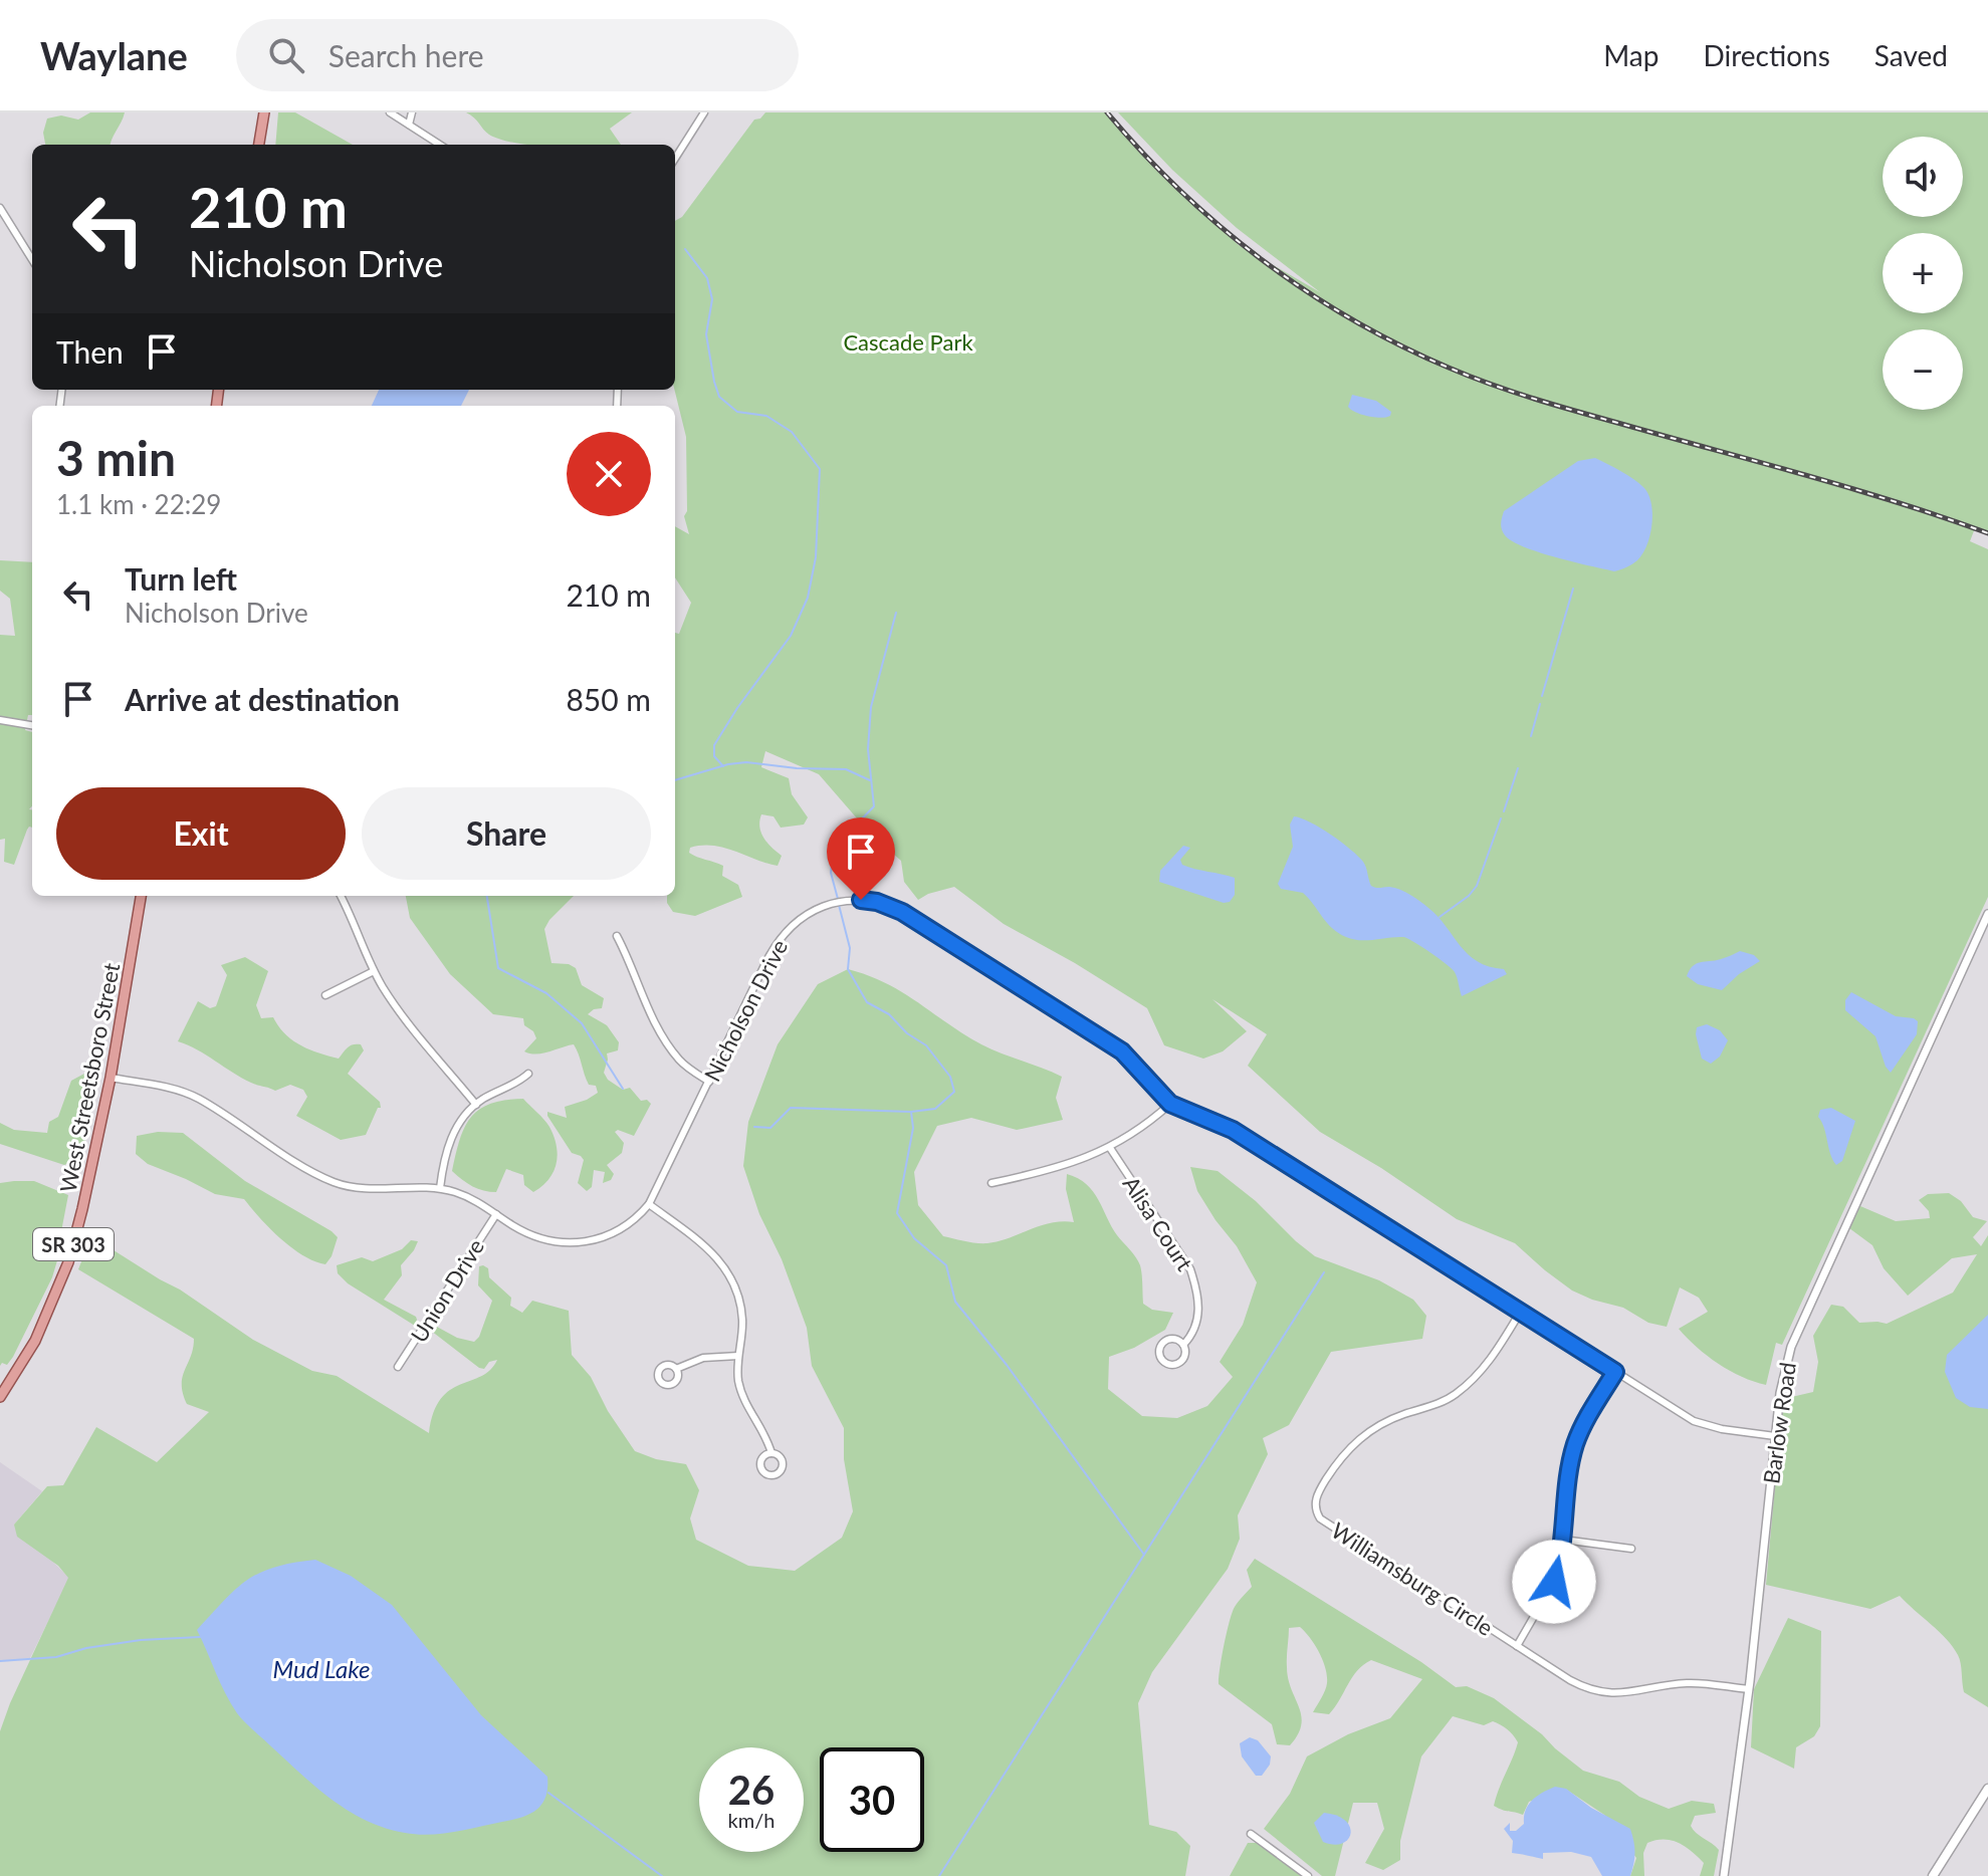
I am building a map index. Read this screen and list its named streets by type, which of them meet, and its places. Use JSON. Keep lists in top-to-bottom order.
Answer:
{
  "streets": {
    "main road": ["West Streetsboro Street", "SR 303"],
    "street": [
      "Nicholson Drive",
      "Alisa Court",
      "Union Drive",
      "Barlow Road",
      "Williamsburg Circle"
    ]
  },
  "crossings": [
    ["Nicholson Drive", "West Streetsboro Street"],
    ["Nicholson Drive", "Union Drive"],
    ["Nicholson Drive", "Barlow Road"],
    ["Nicholson Drive", "Williamsburg Circle"],
    ["Barlow Road", "Williamsburg Circle"]
  ],
  "water": ["Mud Lake"],
  "parks": ["Cascade Park"],
  "page": {
    "header": "Waylane",
    "search": "Search here",
    "nav": ["Map", "Directions", "Saved"],
    "map_buttons": ["+", "−"],
    "turn": ["210 m", "Nicholson Drive"],
    "then": "Then",
    "heading": ["3 min", "1.1 km · 22:29"],
    "list": [
      {
        "name": "Turn left",
        "note": "Nicholson Drive",
        "value": "210 m"
      },
      {
        "name": "Arrive at destination",
        "value": "850 m"
      }
    ],
    "buttons": ["Exit", "Share"],
    "speed": "26 km/h",
    "limit": "30"
  }
}
